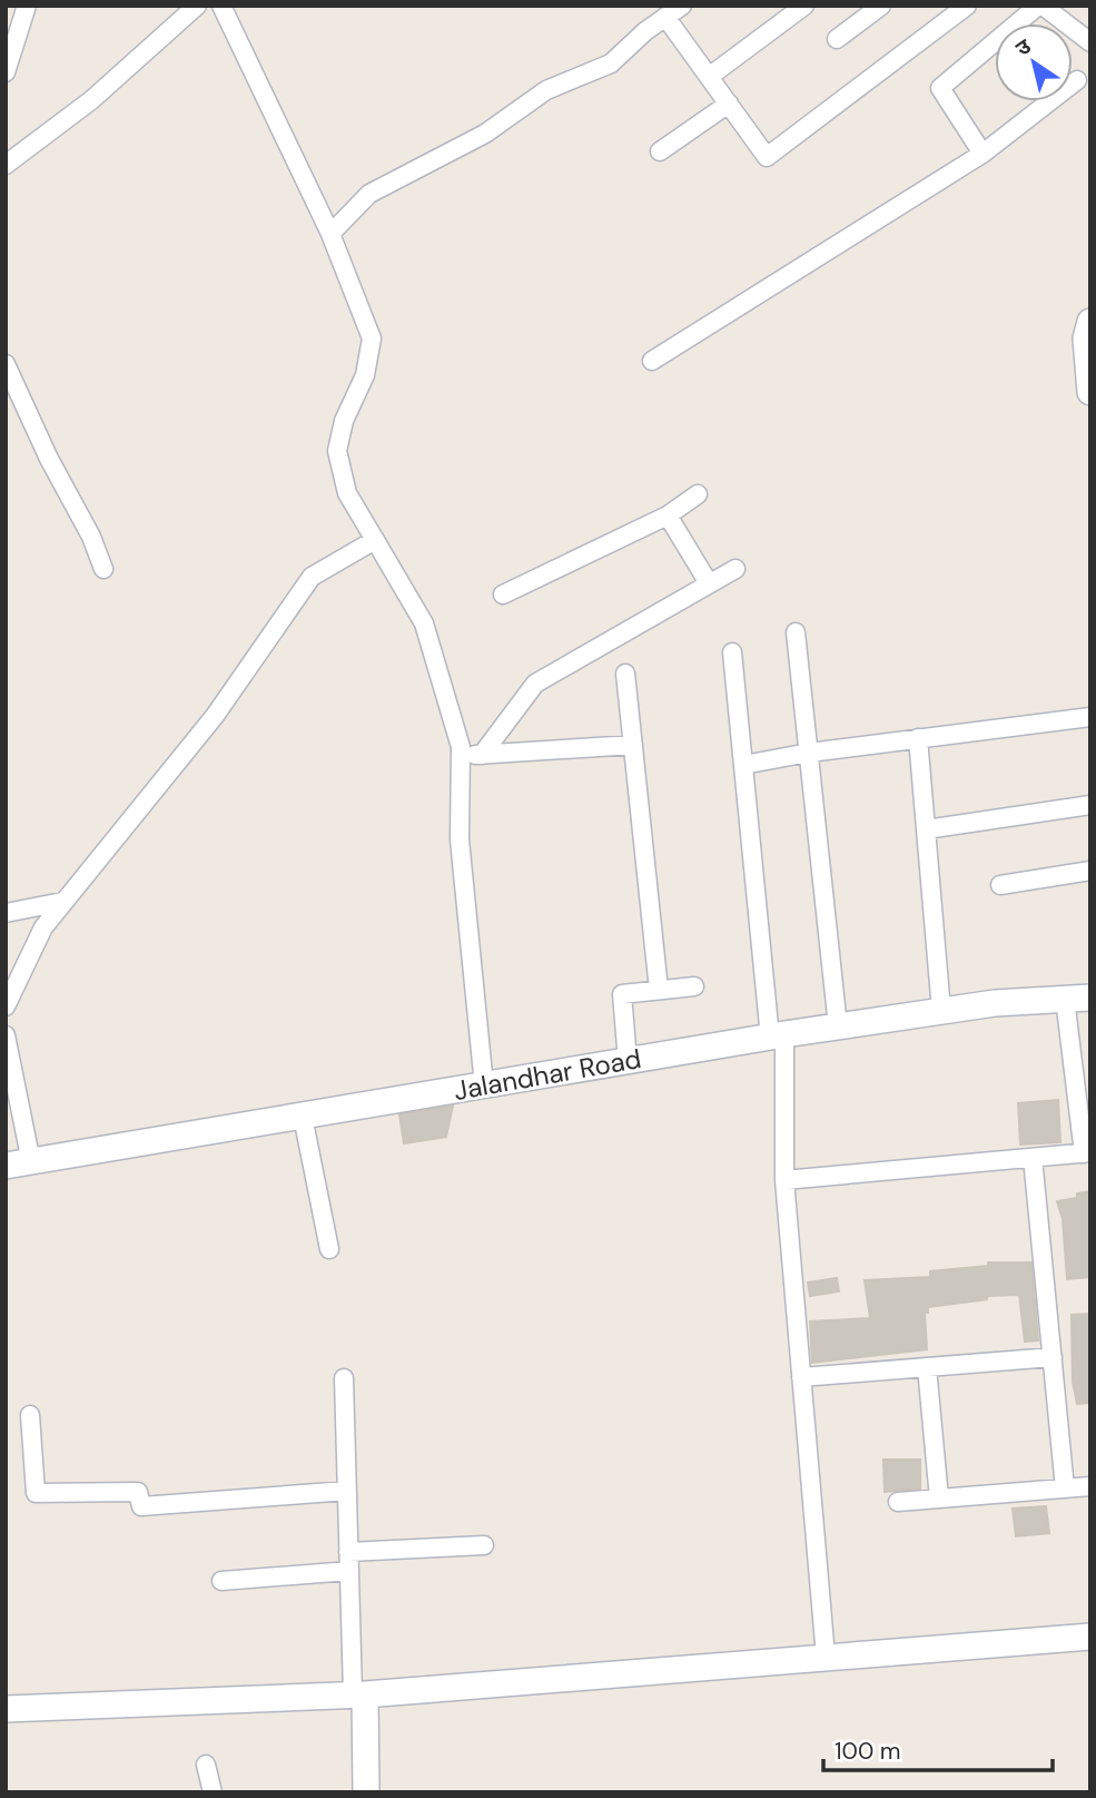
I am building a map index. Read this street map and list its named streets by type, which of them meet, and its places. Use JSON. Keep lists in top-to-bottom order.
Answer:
{
  "streets": {
    "main road": ["Jalandhar Road"]
  },
  "scale_bar": "100 m",
  "north": "top left"
}
